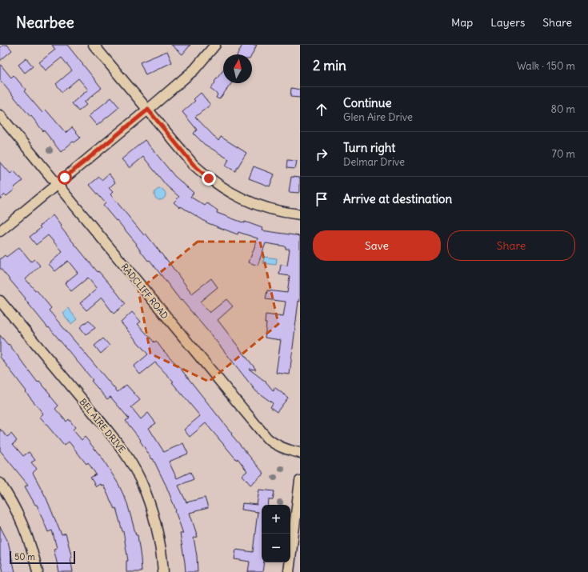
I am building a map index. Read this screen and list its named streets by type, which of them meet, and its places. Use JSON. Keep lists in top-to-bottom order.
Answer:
{
  "streets": {
    "street": ["RADCLIFF ROAD", "BEL AIRE DRIVE"]
  },
  "scale_bar": "50 m",
  "north": "top",
  "page": {
    "header": "Nearbee",
    "nav": ["Map", "Layers", "Share"],
    "heading": ["2 min", "Walk · 150 m"],
    "list": [
      ["Continue", "Glen Aire Drive", "80 m"],
      ["Turn right", "Delmar Drive", "70 m"],
      "Arrive at destination"
    ],
    "buttons": ["Save", "Share"],
    "map_buttons": ["+", "−"],
    "scale": "50 m"
  }
}
